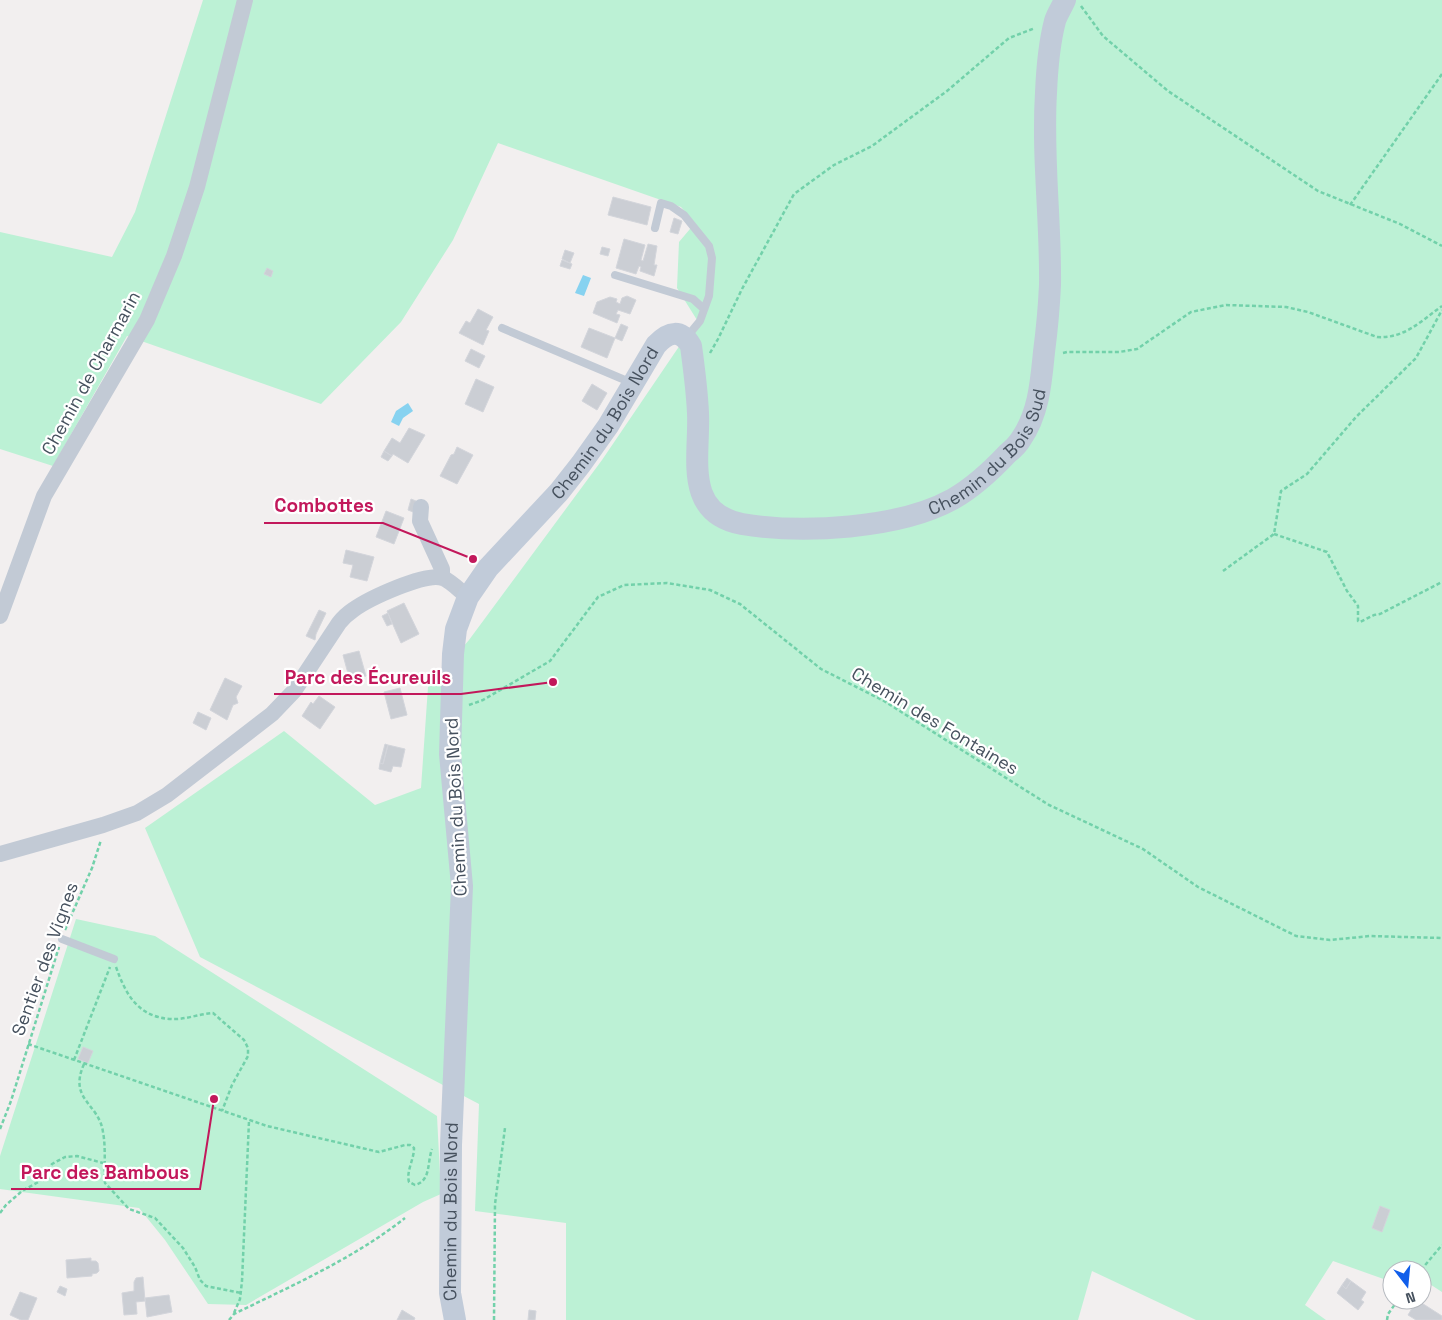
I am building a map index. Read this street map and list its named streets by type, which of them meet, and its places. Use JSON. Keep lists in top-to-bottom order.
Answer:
{
  "streets": {
    "street": ["Chemin de Charmarin", "Chemin du Bois Nord", "Chemin du Bois Sud"],
    "path": ["Chemin des Fontaines", "Sentier des Vignes"]
  },
  "crossings": [
    ["Chemin du Bois Nord", "Chemin du Bois Sud"],
    ["Chemin du Bois Nord", "Chemin des Fontaines"]
  ],
  "places": ["Combottes", "Parc des Écureuils", "Parc des Bambous"],
  "north": "bottom"
}
